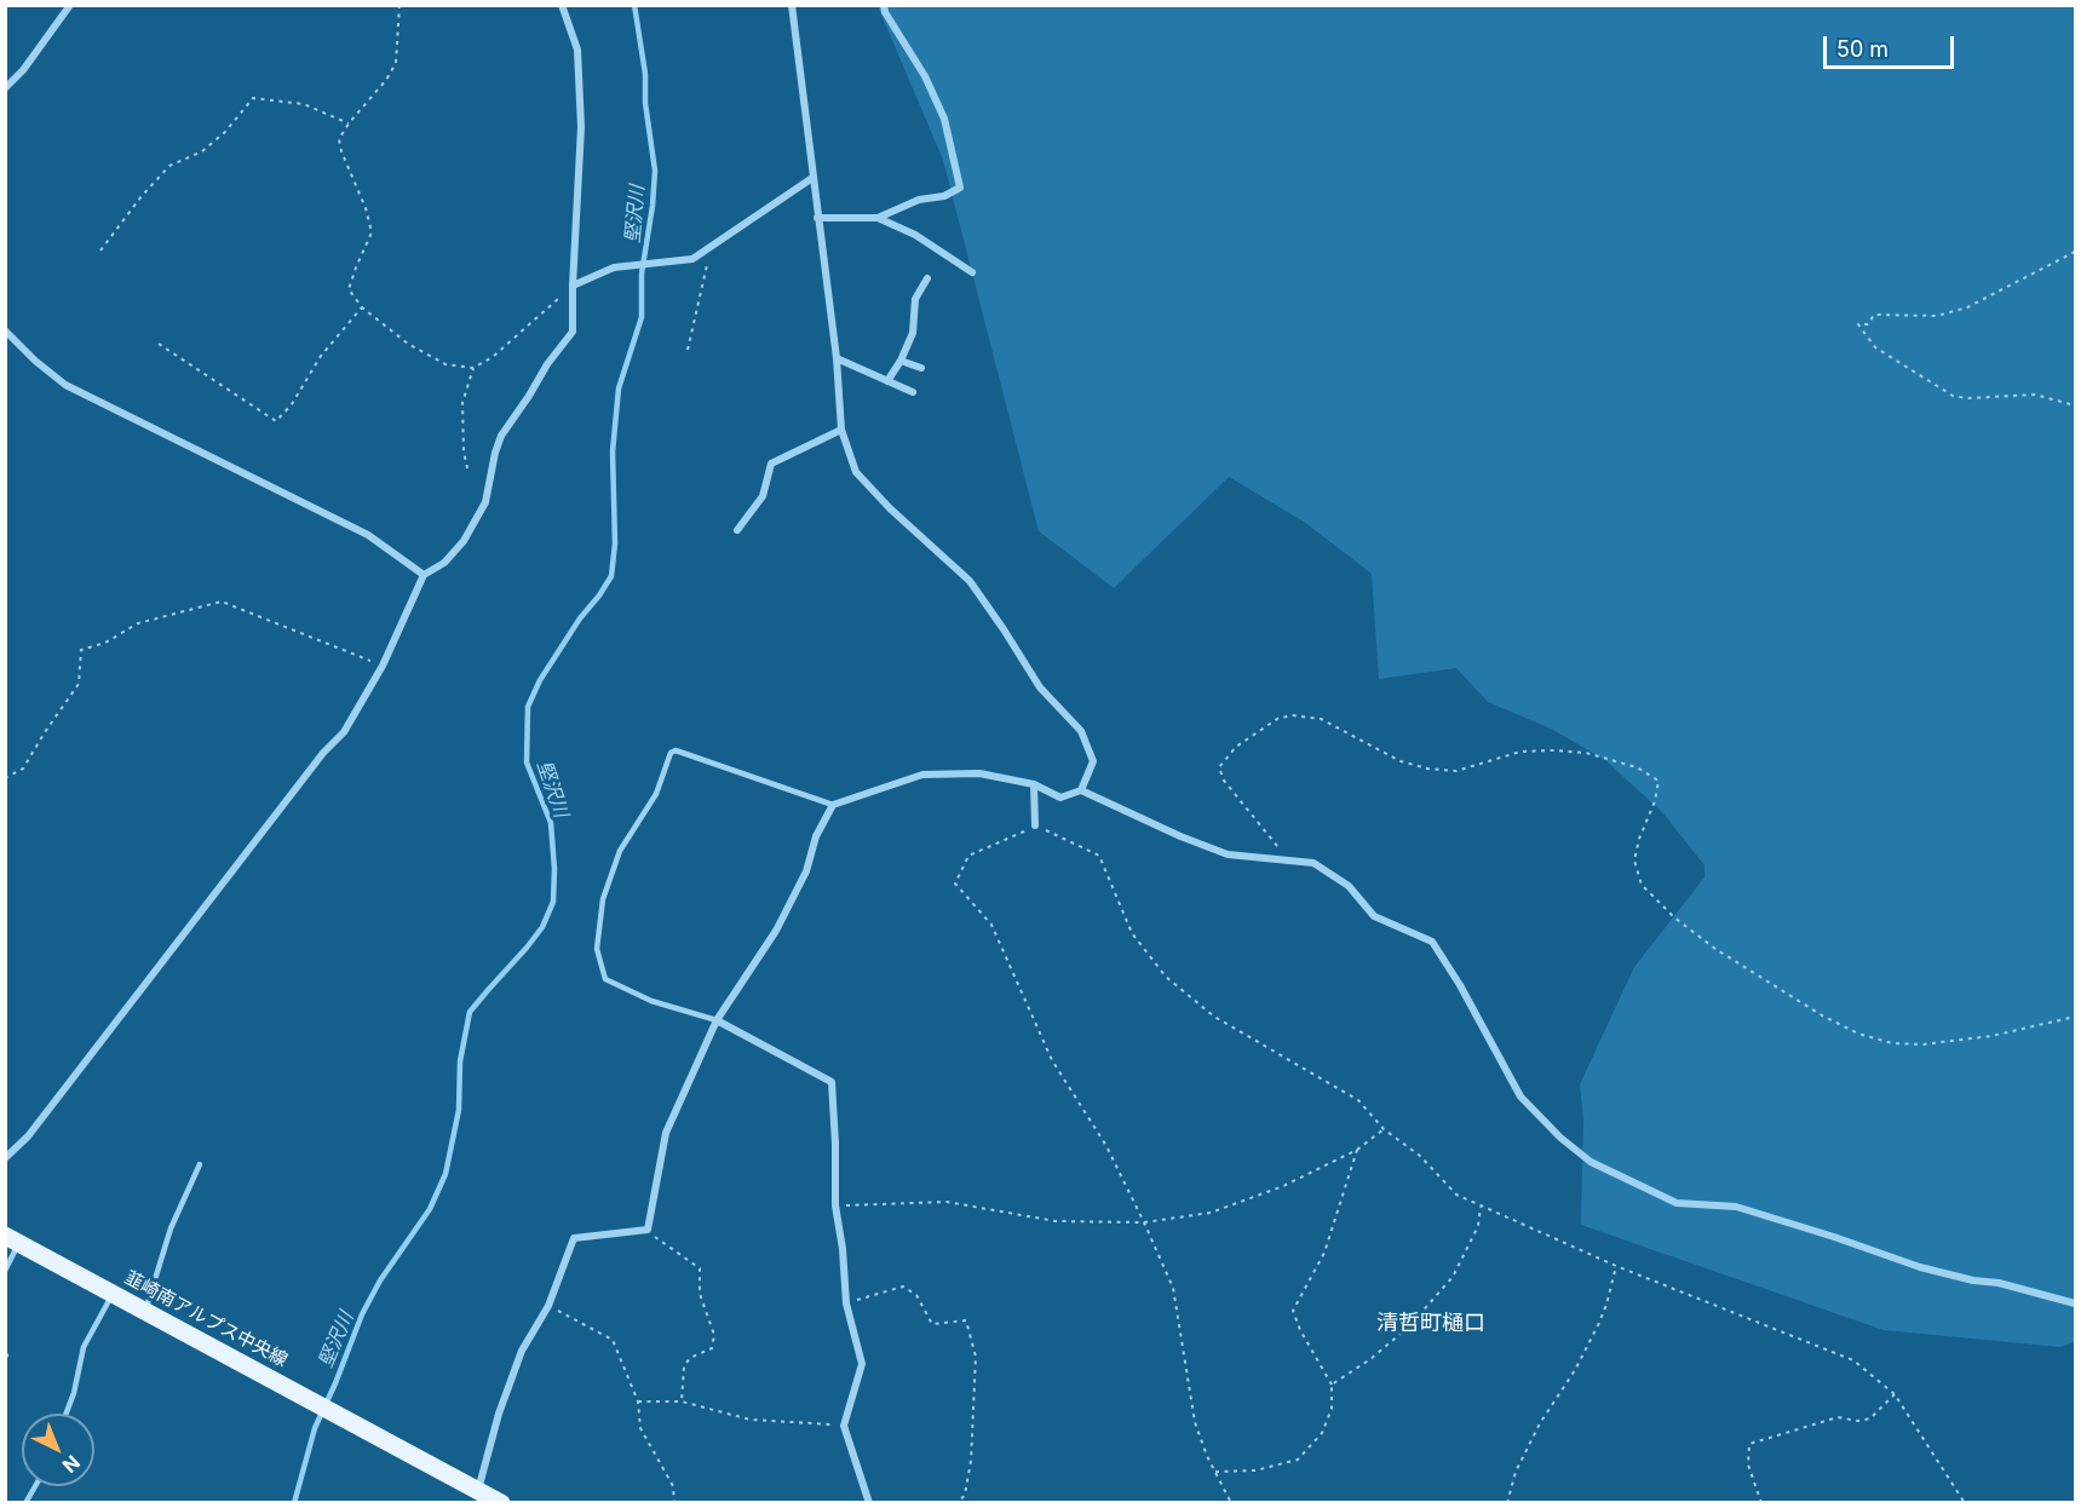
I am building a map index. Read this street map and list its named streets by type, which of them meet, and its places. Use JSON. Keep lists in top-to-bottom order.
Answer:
{
  "streets": {
    "main road": ["韮崎南アルプス中央線"]
  },
  "districts": ["清哲町樋口"],
  "water": ["堅沢川"],
  "scale_bar": "50 m",
  "north": "bottom right"
}
